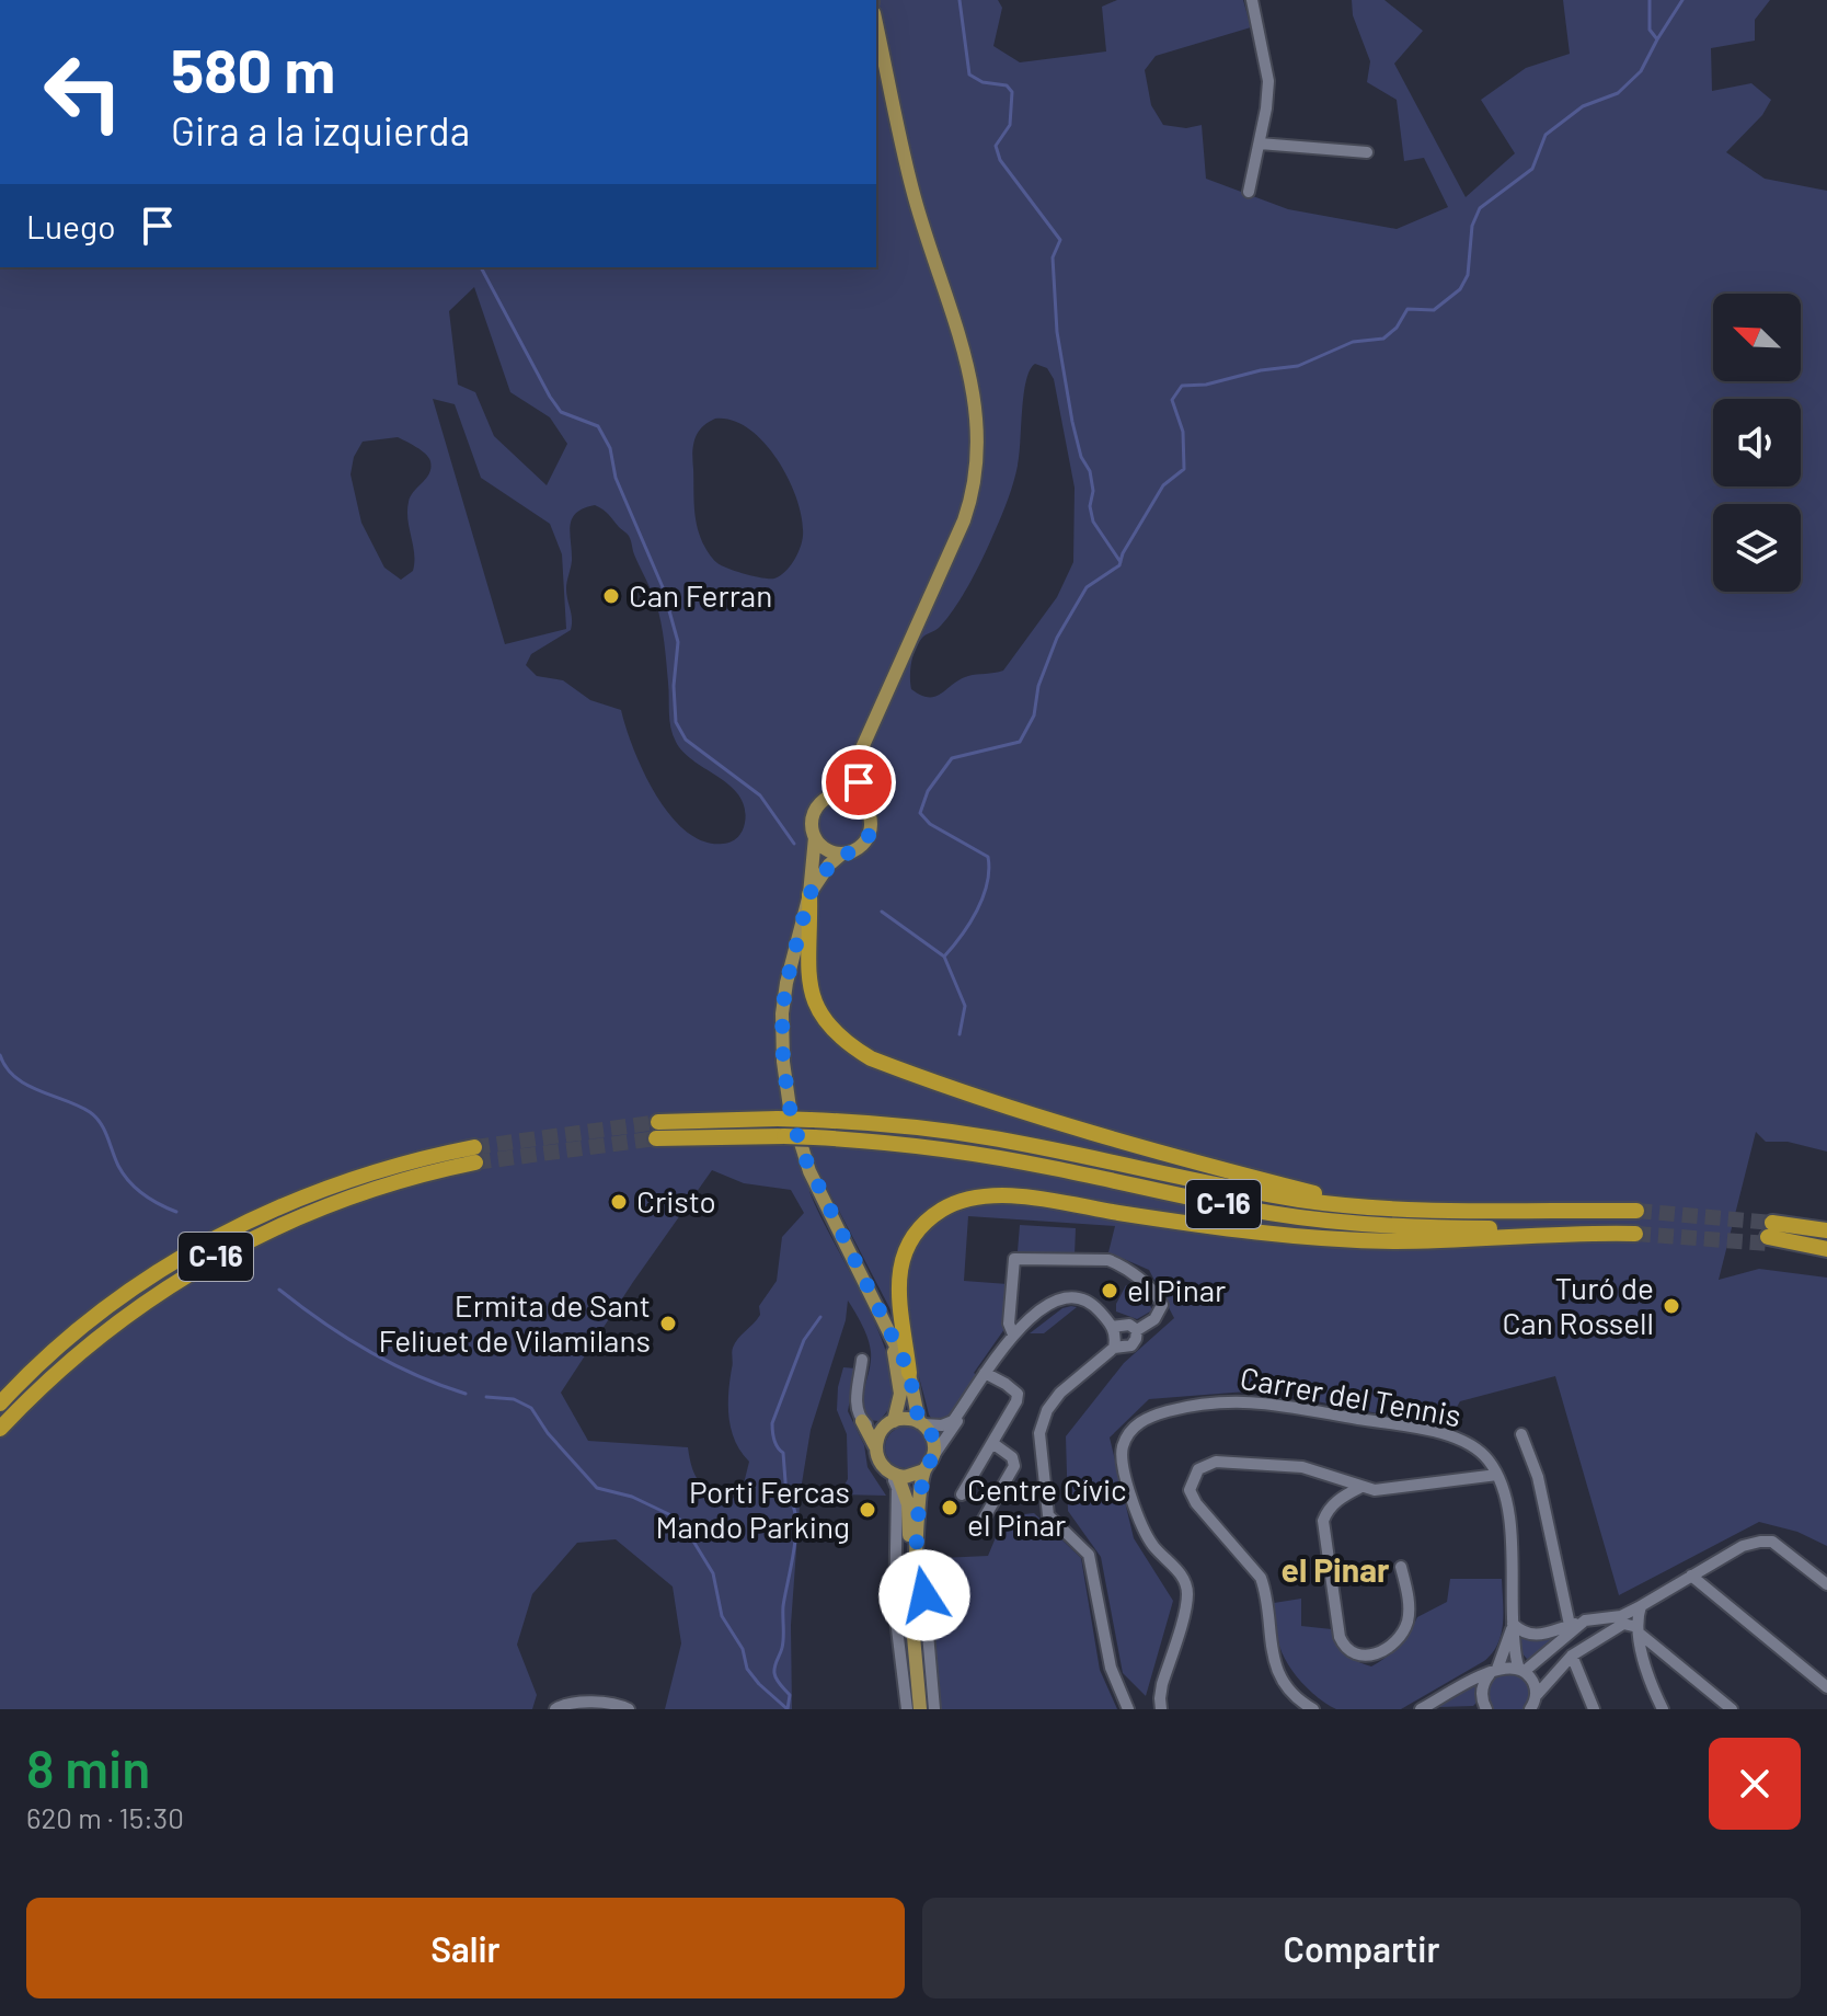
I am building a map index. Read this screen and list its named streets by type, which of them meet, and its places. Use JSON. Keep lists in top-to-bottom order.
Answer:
{
  "streets": {
    "highway": ["C-16"],
    "street": ["Carrer del Tennis"]
  },
  "districts": ["el Pinar"],
  "places": [
    "Can Ferran",
    "Cristo",
    "el Pinar",
    "Turó de Can Rossell",
    "Ermita de Sant Feliuet de Vilamilans",
    "Centre Cívic el Pinar",
    "Porti Fercas Mando Parking"
  ],
  "north": "top left",
  "page": {
    "turn": ["580 m", "Gira a la izquierda"],
    "then": "Luego",
    "heading": ["8 min", "620 m · 15:30"],
    "buttons": ["Salir", "Compartir"]
  }
}
